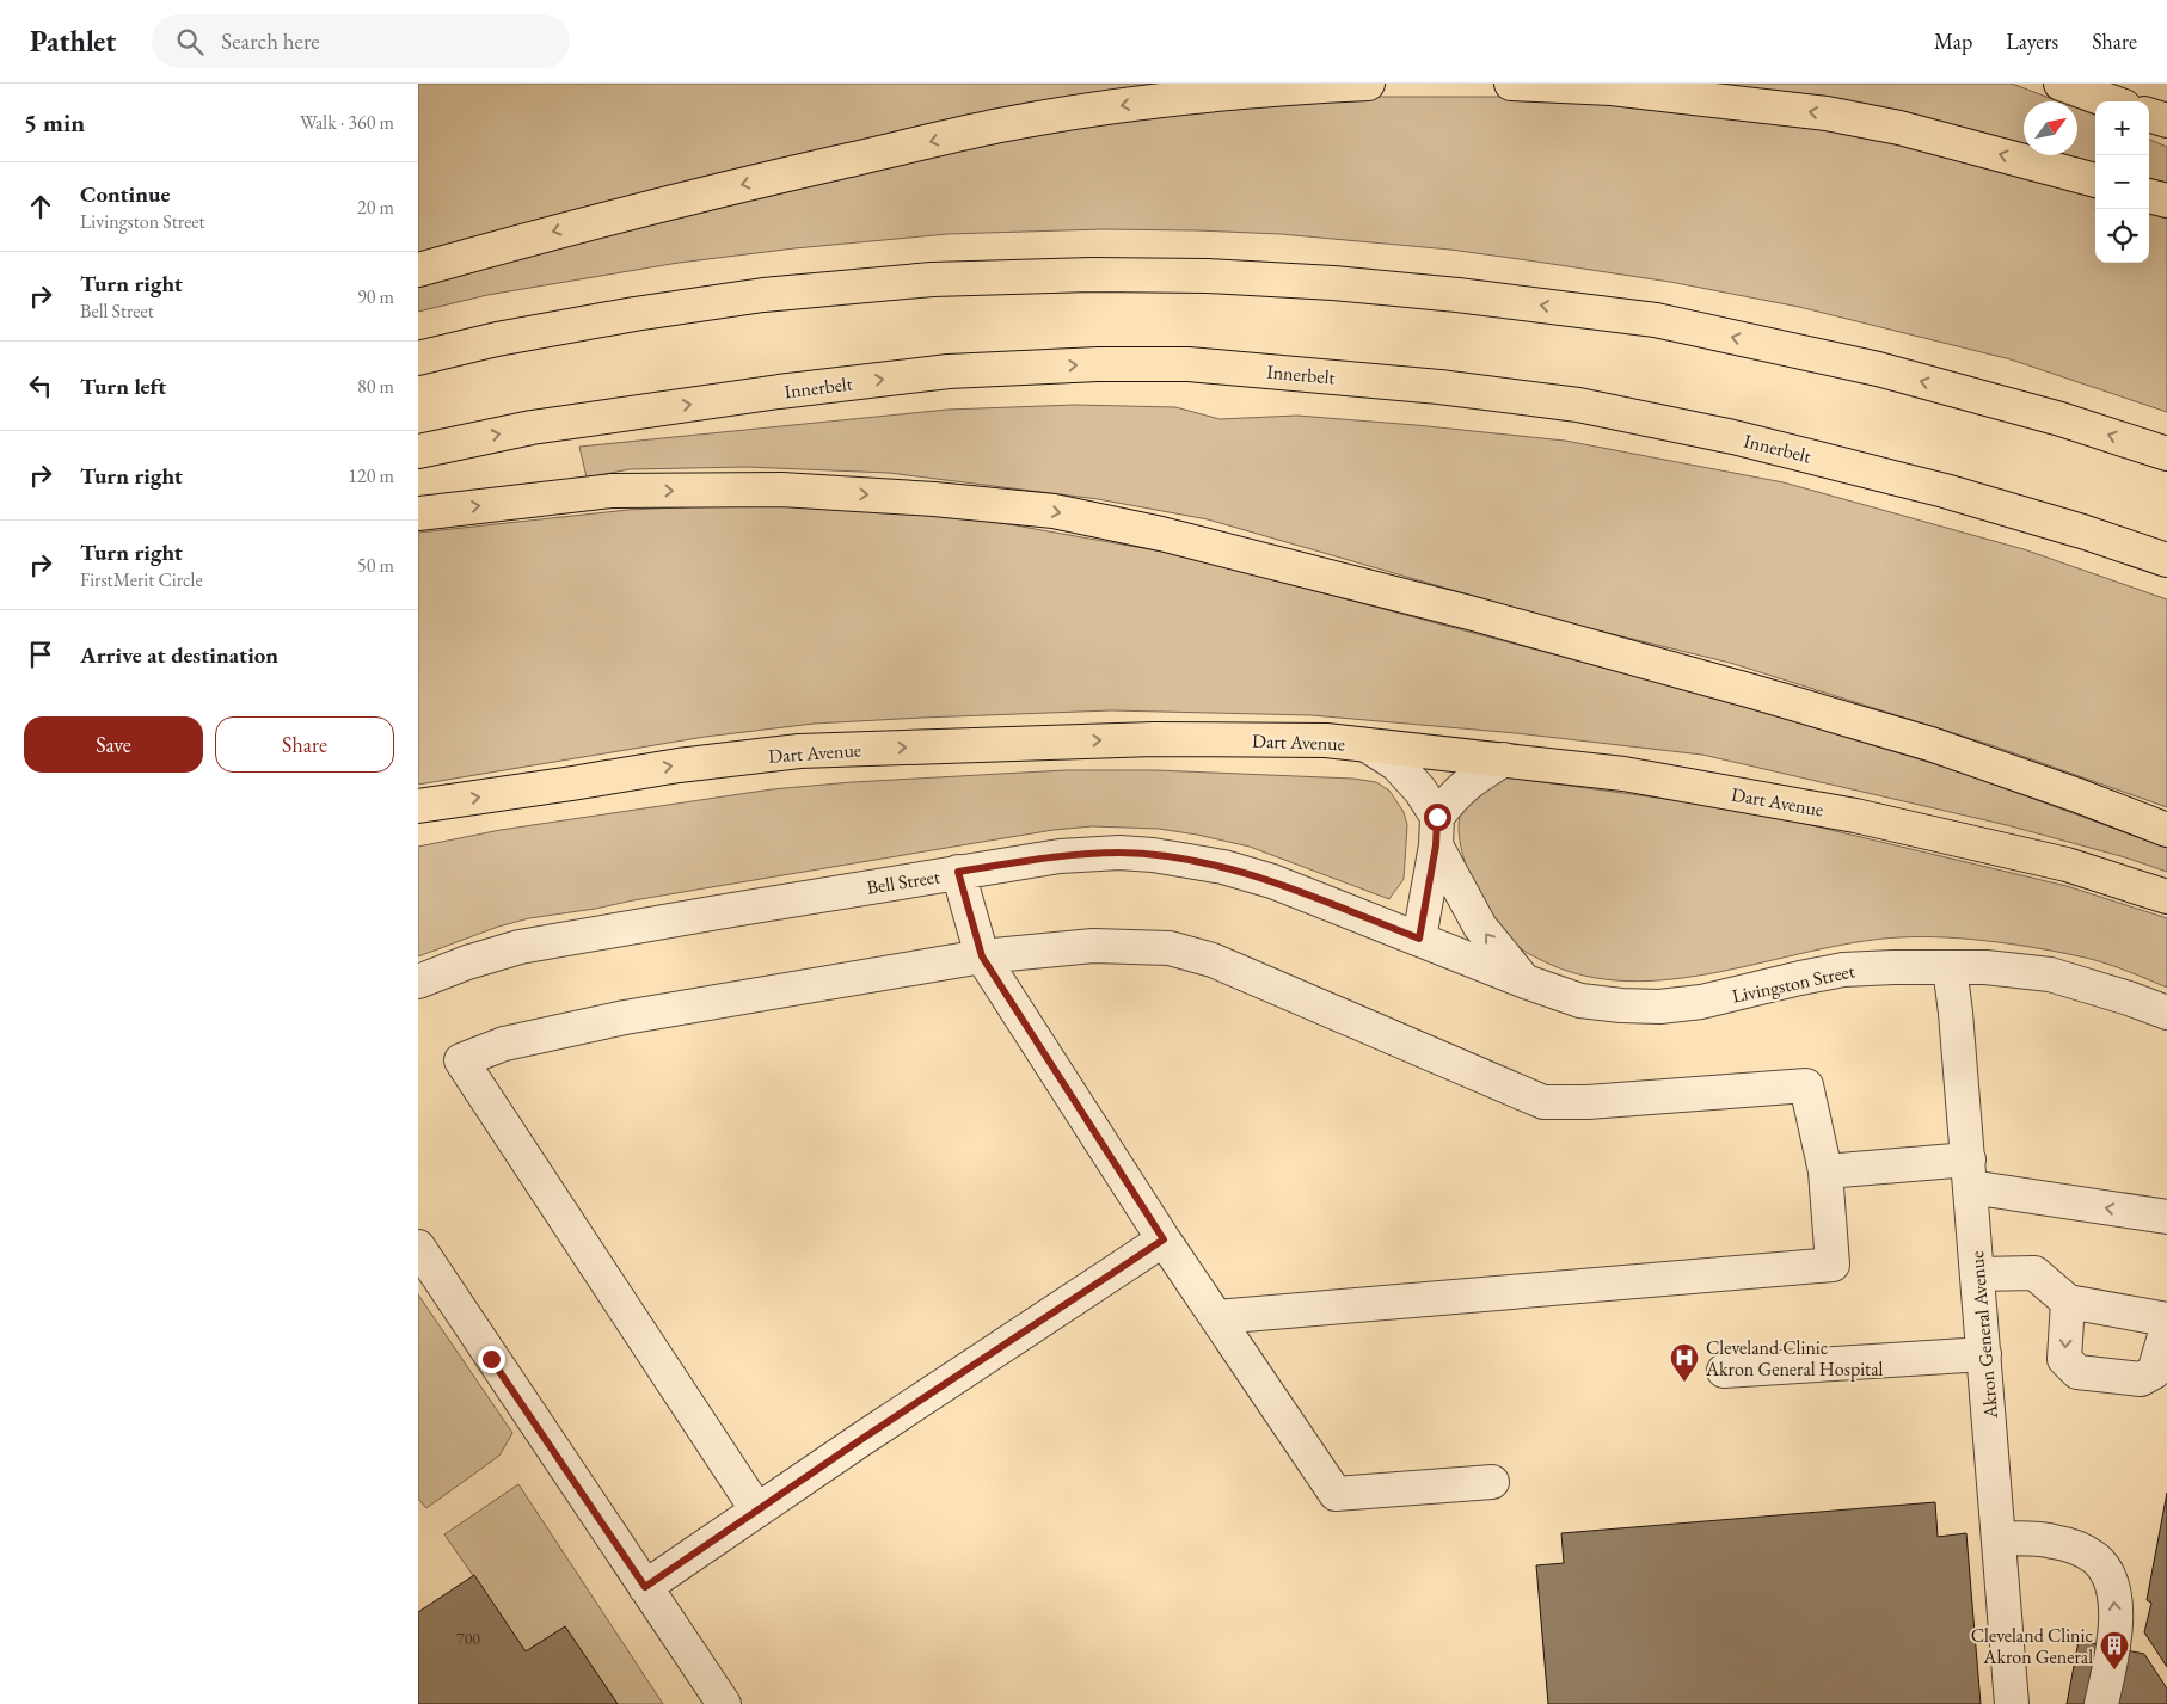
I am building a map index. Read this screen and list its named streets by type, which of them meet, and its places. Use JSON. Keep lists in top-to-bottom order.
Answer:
{
  "streets": {
    "main road": ["Innerbelt", "Dart Avenue"],
    "street": ["Bell Street", "Livingston Street", "Akron General Avenue"]
  },
  "crossings": [
    ["Bell Street", "Livingston Street"],
    ["Livingston Street", "Akron General Avenue"]
  ],
  "places": {
    "hospital": ["Cleveland Clinic Akron General Hospital"],
    "building": ["Cleveland Clinic Akron General"]
  },
  "house_numbers": ["700"],
  "north": "top right",
  "page": {
    "header": "Pathlet",
    "search": "Search here",
    "nav": ["Map", "Layers", "Share"],
    "heading": ["5 min", "Walk · 360 m"],
    "map_buttons": ["+", "−"],
    "list": [
      ["Continue", "Livingston Street", "20 m"],
      ["Turn right", "Bell Street", "90 m"],
      ["Turn left", "80 m"],
      ["Turn right", "120 m"],
      ["Turn right", "FirstMerit Circle", "50 m"],
      "Arrive at destination"
    ],
    "buttons": ["Save", "Share"]
  }
}
